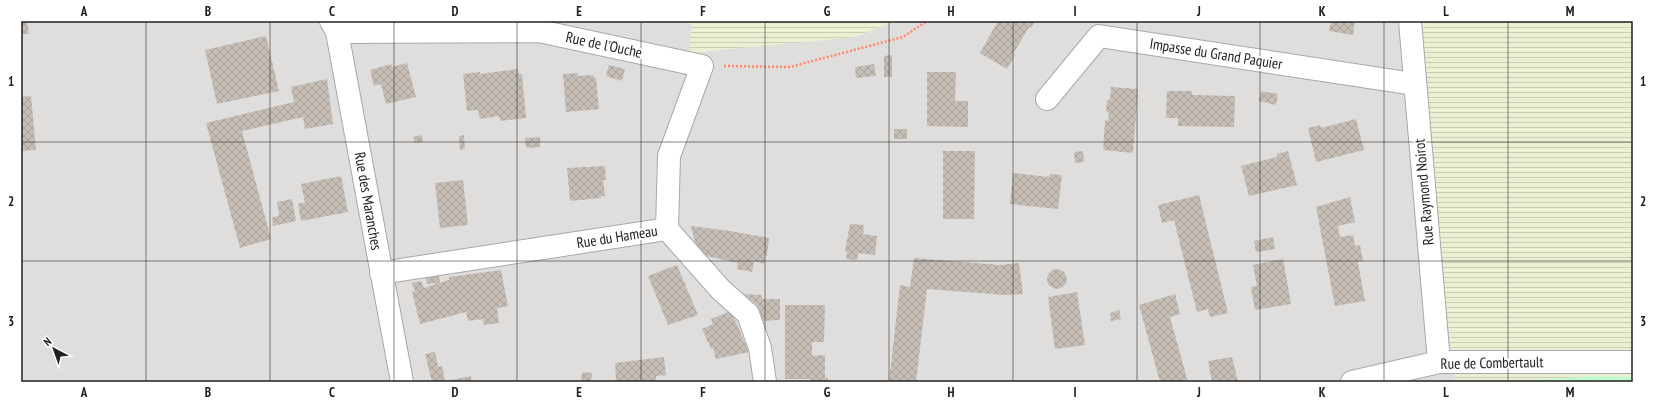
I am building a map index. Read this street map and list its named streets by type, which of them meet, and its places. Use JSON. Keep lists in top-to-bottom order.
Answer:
{
  "streets": {
    "street": [
      "Rue de l'Ouche",
      "Impasse du Grand Paquier",
      "Rue Raymond Noirot",
      "Rue des Maranches",
      "Rue du Hameau",
      "Rue de Combertault"
    ]
  },
  "crossings": [
    ["Rue de l'Ouche", "Rue des Maranches"],
    ["Impasse du Grand Paquier", "Rue Raymond Noirot"],
    ["Rue Raymond Noirot", "Rue de Combertault"],
    ["Rue des Maranches", "Rue du Hameau"]
  ],
  "north": "top left",
  "grid": {
    "columns": [
      "A",
      "B",
      "C",
      "D",
      "E",
      "F",
      "G",
      "H",
      "I",
      "J",
      "K",
      "L",
      "M"
    ],
    "rows": ["1", "2", "3"]
  }
}
